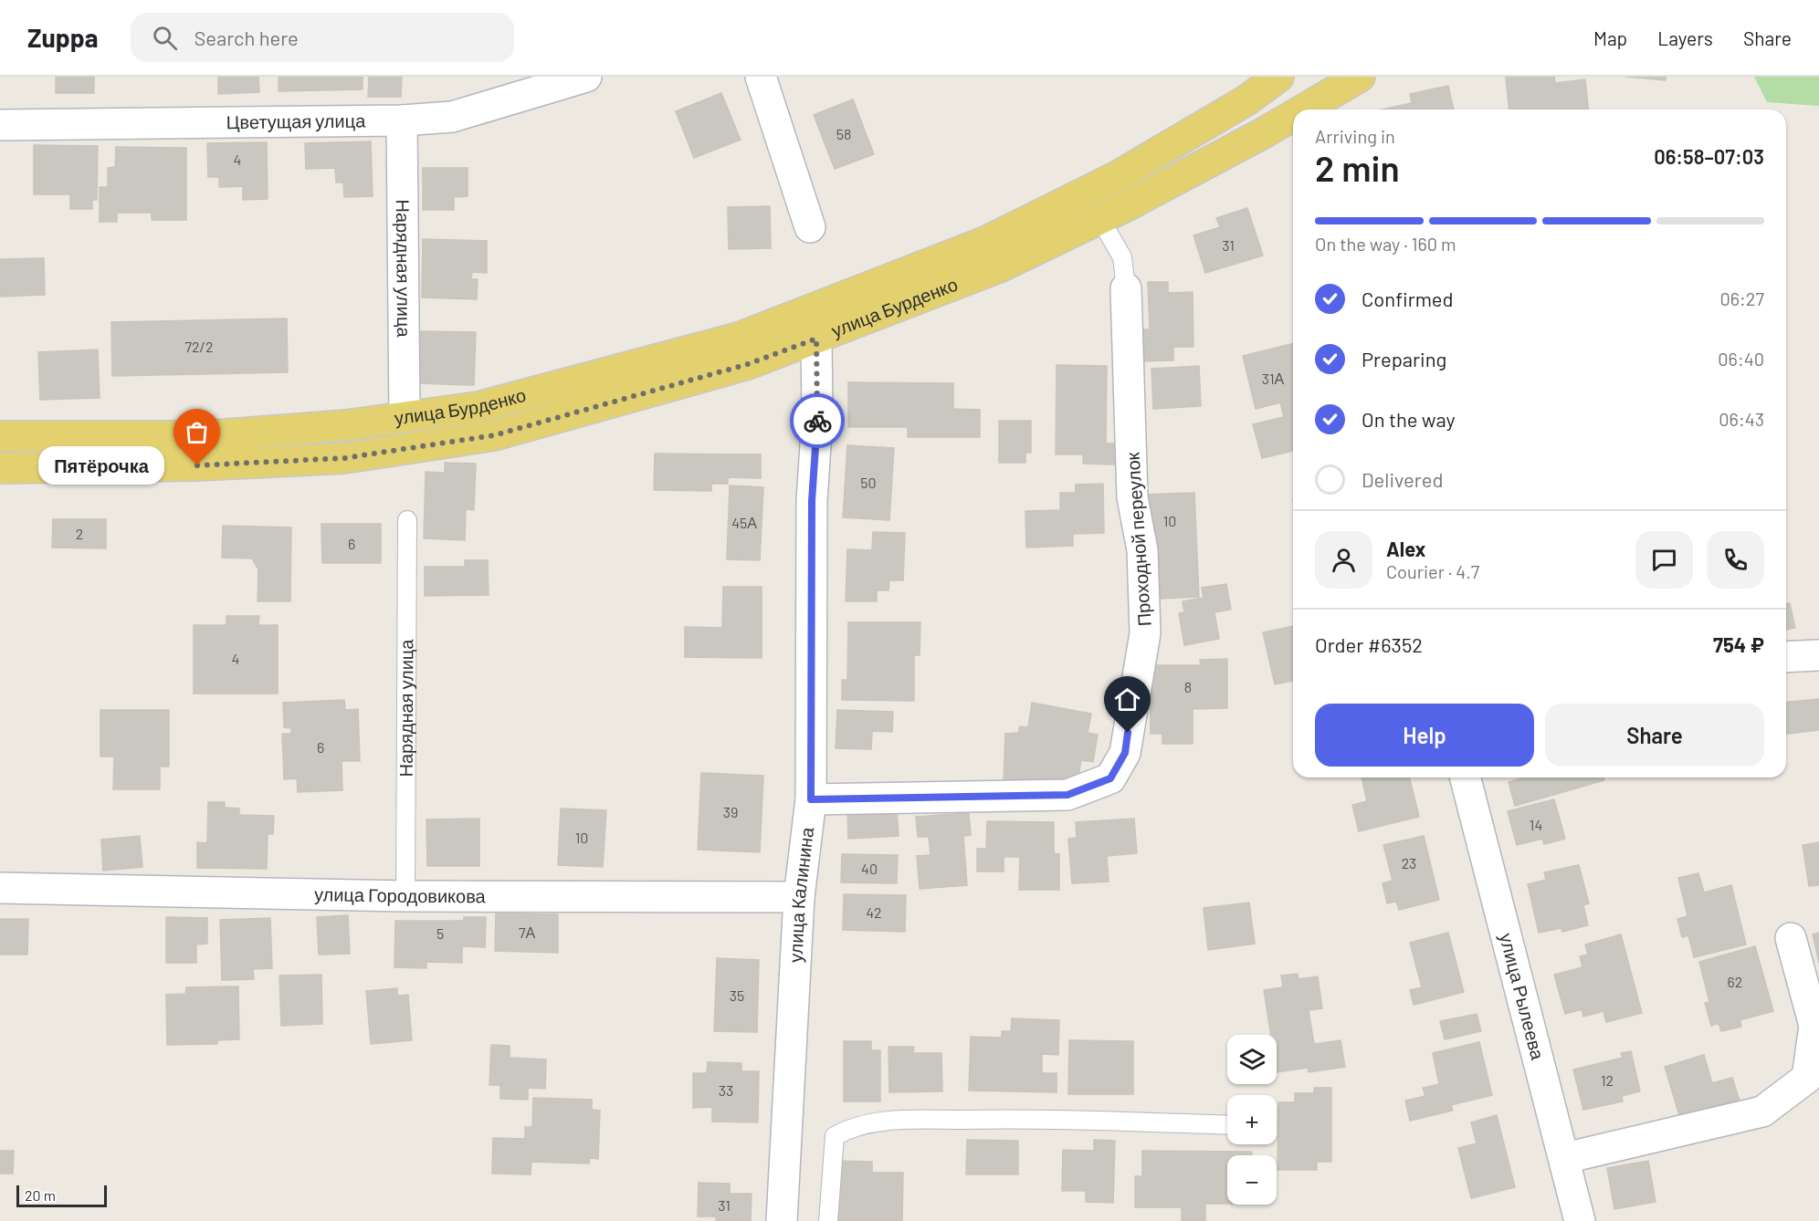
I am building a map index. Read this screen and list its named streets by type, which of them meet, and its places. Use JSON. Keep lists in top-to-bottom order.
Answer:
{
  "streets": {
    "main road": ["улица Бурденко"],
    "street": [
      "Цветущая улица",
      "Нарядная улица",
      "Проходной переулок",
      "улица Калинина",
      "улица Городовикова",
      "улица Рылеева"
    ]
  },
  "crossings": [
    ["Цветущая улица", "Нарядная улица"],
    ["Нарядная улица", "улица Бурденко"],
    ["Нарядная улица", "улица Городовикова"],
    ["улица Бурденко", "улица Калинина"],
    ["Проходной переулок", "улица Калинина"],
    ["улица Калинина", "улица Городовикова"]
  ],
  "places": ["Пятёрочка"],
  "house_numbers": [
    "58",
    "4",
    "31",
    "72/2",
    "31А",
    "50",
    "10",
    "45А",
    "2",
    "6",
    "4",
    "8",
    "6",
    "39",
    "14",
    "10",
    "23",
    "40",
    "42",
    "7А",
    "5",
    "62",
    "35",
    "12",
    "33",
    "31"
  ],
  "scale_bar": "20 m",
  "page": {
    "header": "Zuppa",
    "search": "Search here",
    "nav": ["Map", "Layers", "Share"],
    "heading": ["2 min", "Arriving in", "06:58–07:03"],
    "panel": [
      "Alex",
      "Courier · 4.7",
      "Order #6352",
      "754 ₽"
    ],
    "bar": "On the way · 160 m",
    "list": [
      ["Confirmed", "06:27"],
      ["Preparing", "06:40"],
      ["On the way", "06:43"],
      "Delivered"
    ],
    "bubble": "Пятёрочка",
    "buttons": ["Help", "Share"],
    "map_buttons": ["+", "−"],
    "scale": "20 m"
  }
}
